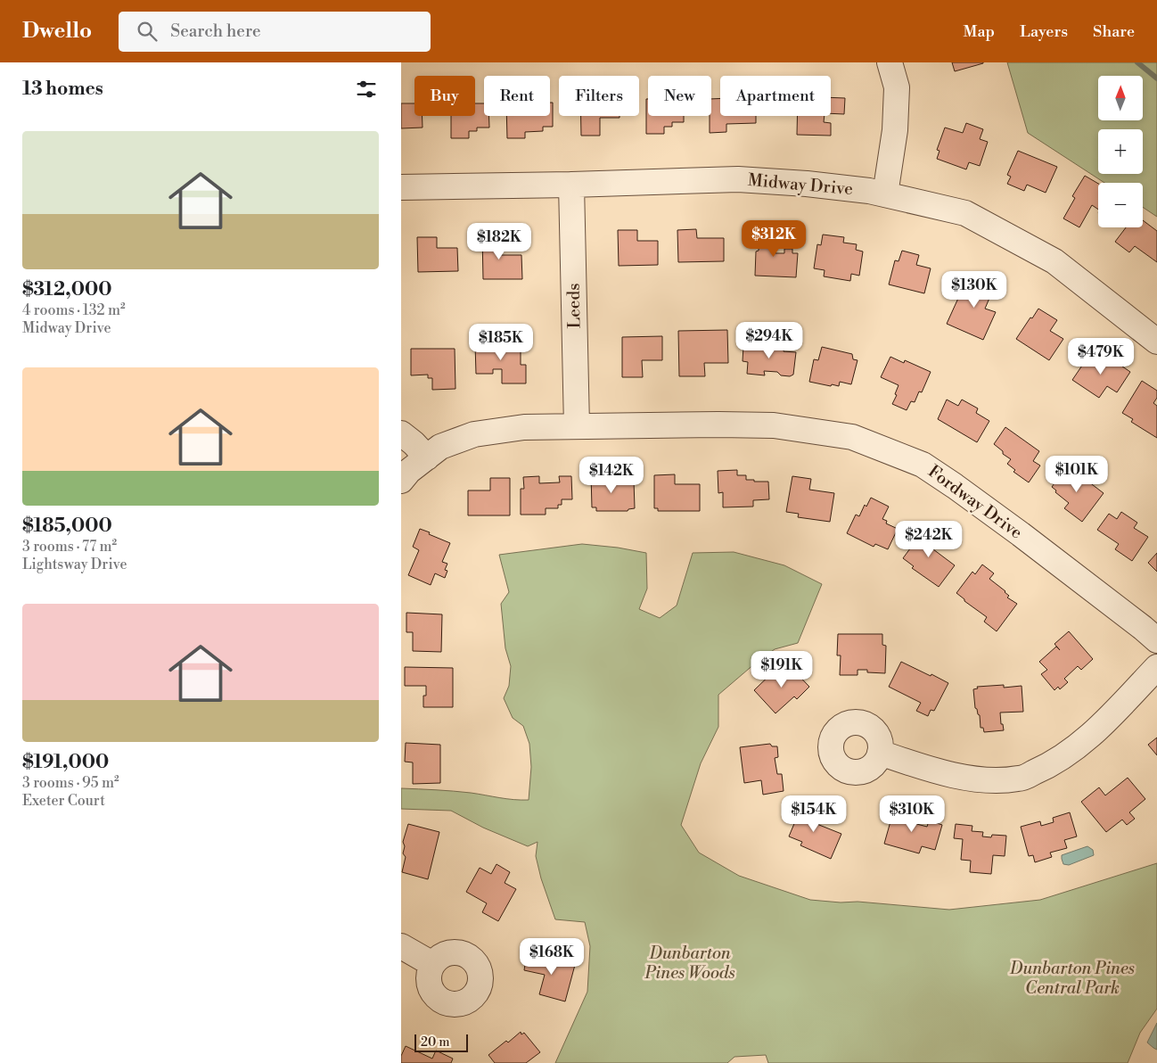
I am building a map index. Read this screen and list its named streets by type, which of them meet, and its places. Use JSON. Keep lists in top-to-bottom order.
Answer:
{
  "streets": {
    "street": ["Midway Drive", "Leeds", "Fordway Drive"]
  },
  "crossings": [
    ["Midway Drive", "Leeds"],
    ["Leeds", "Fordway Drive"]
  ],
  "parks": ["Dunbarton Pines Woods", "Dunbarton Pines Central Park"],
  "scale_bar": "20 m",
  "north": "top",
  "page": {
    "header": "Dwello",
    "search": "Search here",
    "nav": ["Map", "Layers", "Share"],
    "heading": "13 homes",
    "map_buttons": ["+", "−"],
    "chip": [
      "Buy",
      "Rent",
      "Filters",
      "New",
      "Apartment"
    ],
    "list": [
      {
        "name": "$312,000",
        "note": "4 rooms · 132 m² · Midway Drive"
      },
      {
        "name": "$185,000",
        "note": "3 rooms · 77 m² · Lightsway Drive"
      },
      {
        "name": "$191,000",
        "note": "3 rooms · 95 m² · Exeter Court"
      }
    ],
    "price": [
      "$312K",
      "$182K",
      "$130K",
      "$294K",
      "$185K",
      "$479K",
      "$101K",
      "$142K",
      "$242K",
      "$191K",
      "$154K",
      "$310K",
      "$168K"
    ],
    "scale": "20 m"
  }
}
